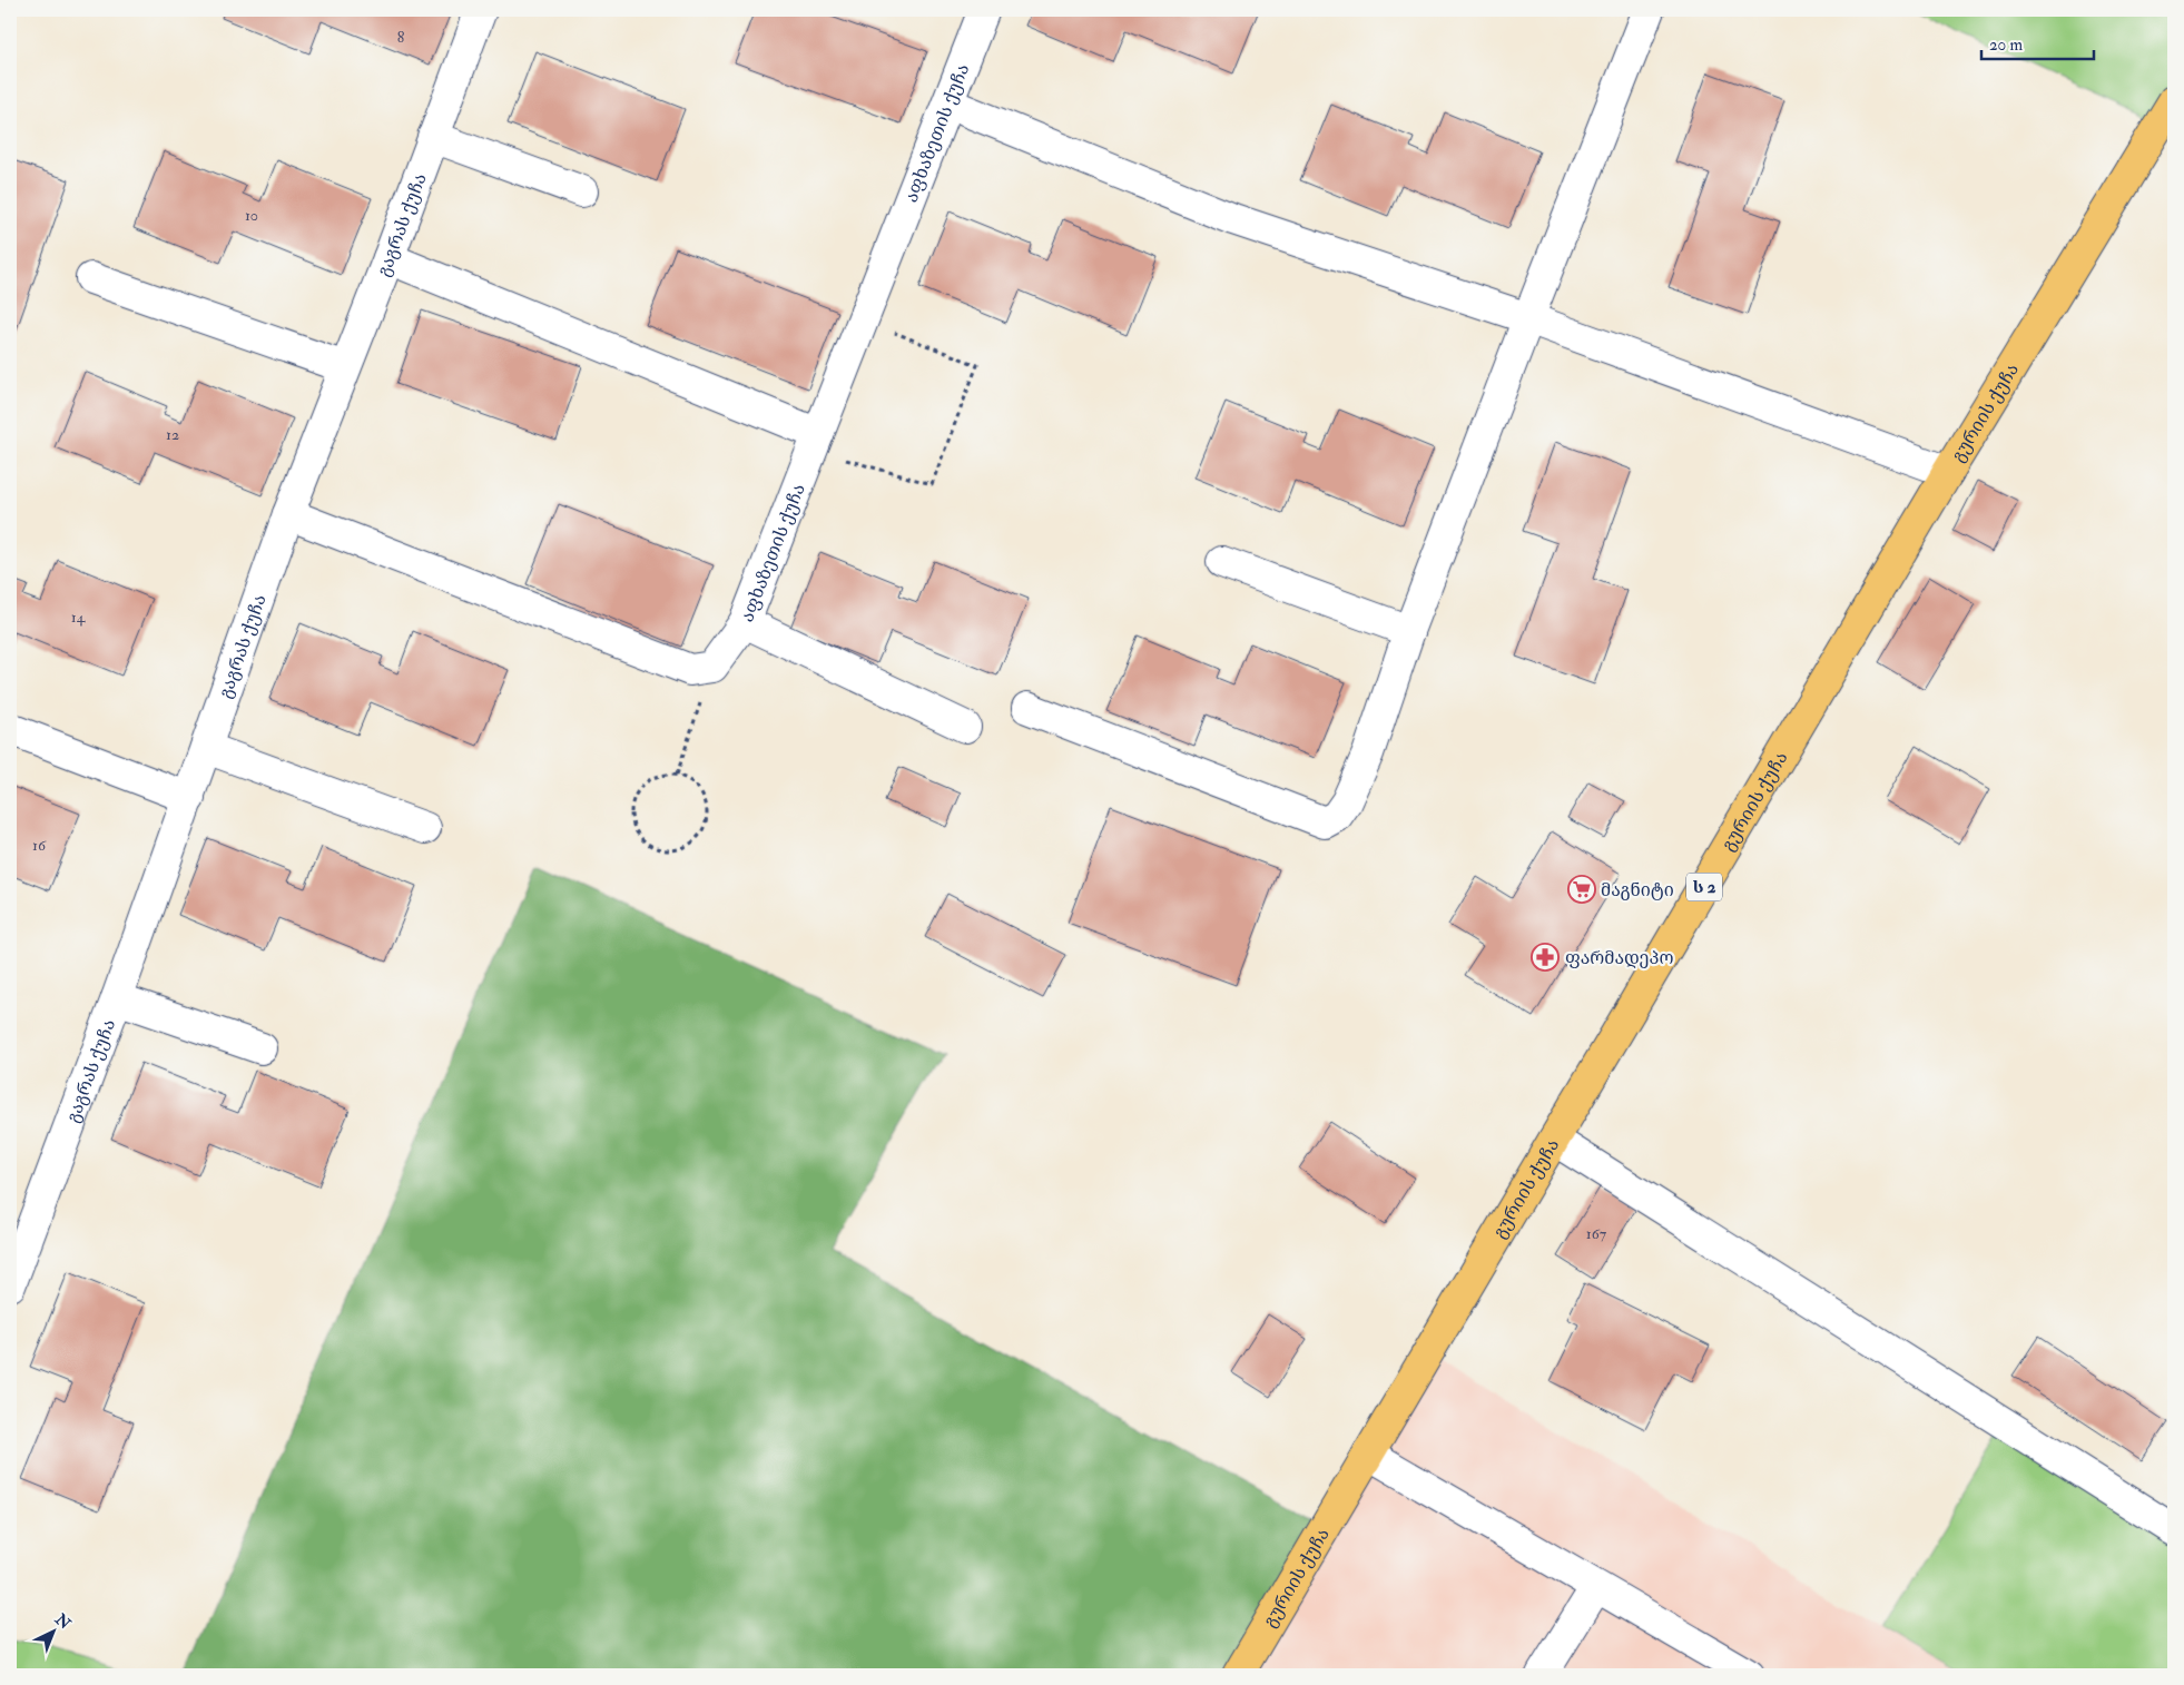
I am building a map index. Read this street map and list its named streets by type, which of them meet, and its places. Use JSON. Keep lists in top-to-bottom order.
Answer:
{
  "streets": {
    "highway": ["გურიის ქუჩა", "ს 2"],
    "street": ["აფხაზეთის ქუჩა", "გაგრას ქუჩა"]
  },
  "places": {
    "supermarket": ["მაგნიტი"],
    "pharmacy": ["ფარმადეპო"]
  },
  "house_numbers": [
    "8",
    "10",
    "12",
    "14",
    "16",
    "167"
  ],
  "scale_bar": "20 m",
  "north": "top right"
}
